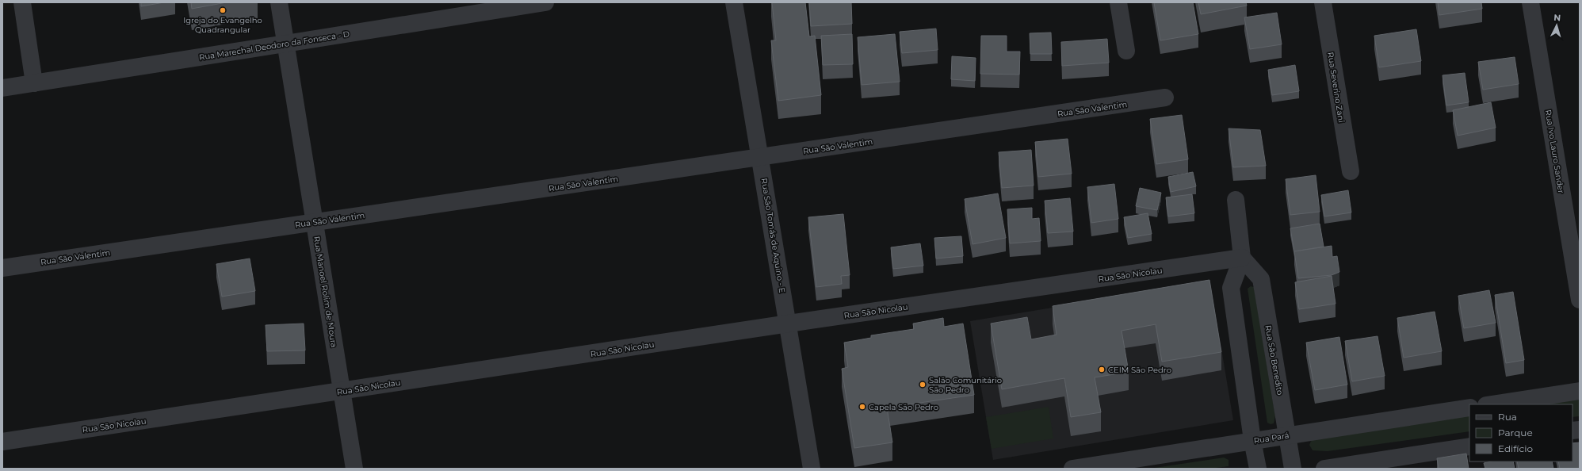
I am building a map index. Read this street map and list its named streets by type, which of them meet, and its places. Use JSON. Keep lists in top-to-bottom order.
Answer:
{
  "streets": {
    "street": [
      "Rua Marechal Deodoro da Fonseca - D",
      "Rua Severino Zani",
      "Rua São Valentim",
      "Rua Ivo Lauro Sander",
      "Rua São Tomás de Aquino - E",
      "Rua São Nicolau",
      "Rua Manoel Rolim de Moura",
      "Rua São Benedito",
      "Rua Pará"
    ]
  },
  "crossings": [
    ["Rua Marechal Deodoro da Fonseca - D", "Rua Manoel Rolim de Moura"],
    ["Rua São Valentim", "Rua São Tomás de Aquino - E"],
    ["Rua São Valentim", "Rua Manoel Rolim de Moura"],
    ["Rua São Tomás de Aquino - E", "Rua São Nicolau"],
    ["Rua São Nicolau", "Rua Manoel Rolim de Moura"],
    ["Rua São Nicolau", "Rua São Benedito"],
    ["Rua São Benedito", "Rua Pará"]
  ],
  "places": [
    "Igreja do Evangelho Quadrangular",
    "CEIM São Pedro",
    "Salão Comunitário São Pedro",
    "Capela São Pedro"
  ],
  "legend": ["Rua", "Parque", "Edifício"],
  "north": "top"
}
